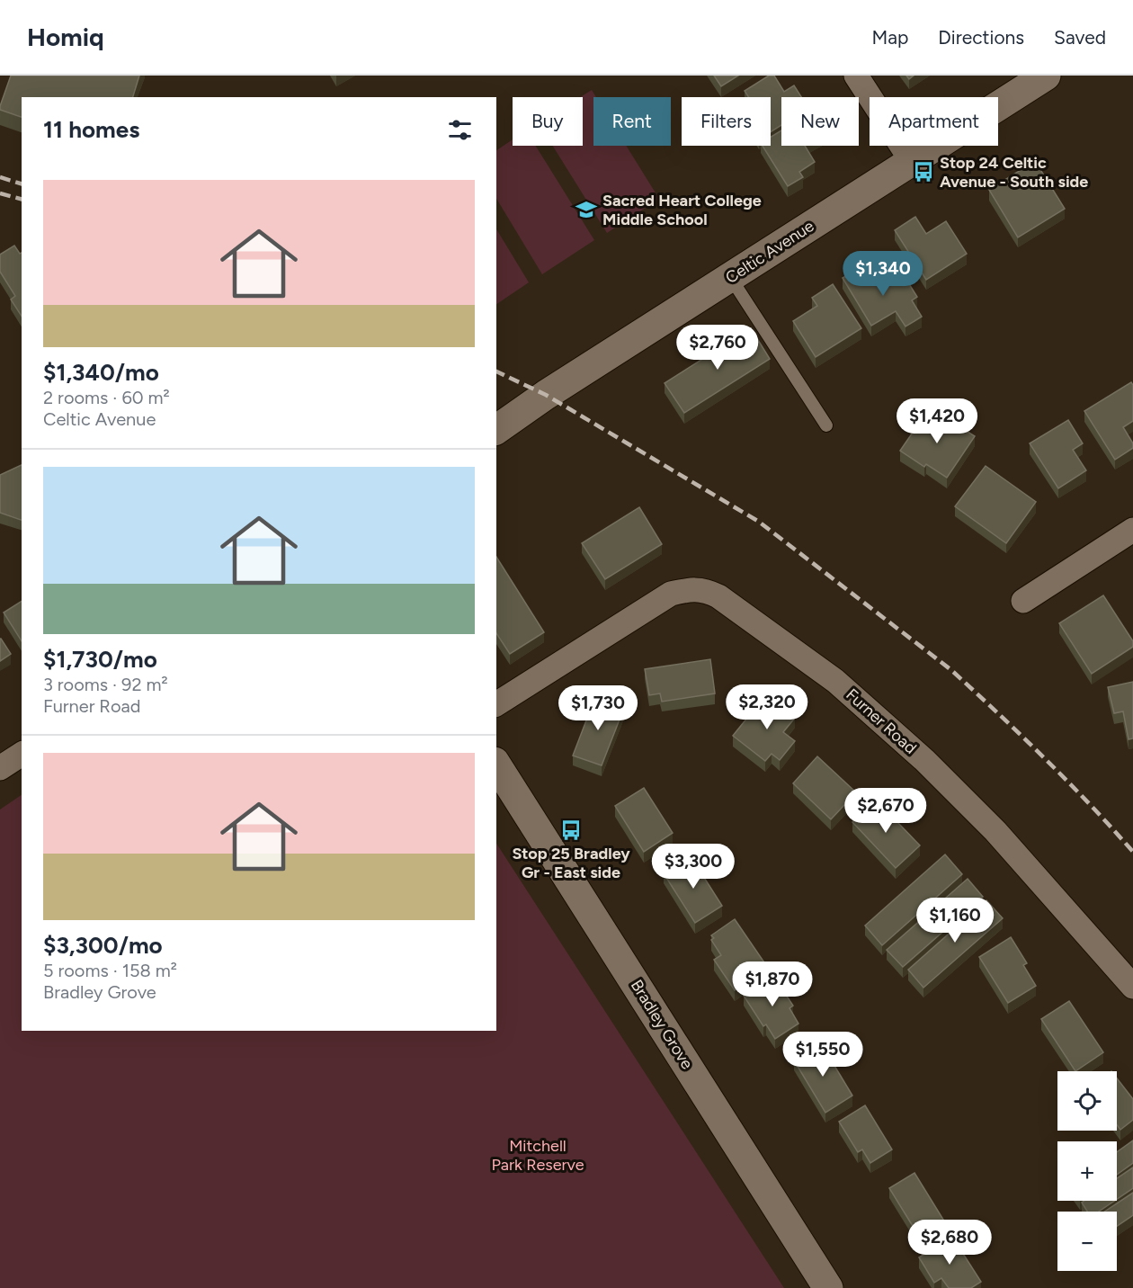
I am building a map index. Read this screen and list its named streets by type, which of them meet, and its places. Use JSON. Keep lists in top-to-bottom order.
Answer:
{
  "streets": {
    "street": ["Celtic Avenue", "Furner Road", "Bradley Grove"]
  },
  "parks": ["Mitchell Park Reserve"],
  "places": {
    "bus stop": ["Stop 24 Celtic Avenue - South side", "Stop 25 Bradley Gr - East side"],
    "school or university": ["Sacred Heart College Middle School"]
  },
  "page": {
    "header": "Homiq",
    "nav": ["Map", "Directions", "Saved"],
    "chip": [
      "Buy",
      "Rent",
      "Filters",
      "New",
      "Apartment"
    ],
    "heading": "11 homes",
    "list": [
      {
        "name": "$1,340/mo",
        "note": "2 rooms · 60 m² · Celtic Avenue"
      },
      {
        "name": "$1,730/mo",
        "note": "3 rooms · 92 m² · Furner Road"
      },
      {
        "name": "$3,300/mo",
        "note": "5 rooms · 158 m² · Bradley Grove"
      }
    ],
    "price": [
      "$1,340",
      "$2,760",
      "$1,420",
      "$2,320",
      "$1,730",
      "$2,670",
      "$3,300",
      "$1,160",
      "$1,870",
      "$1,550",
      "$2,680"
    ],
    "map_buttons": ["+", "−"]
  }
}
